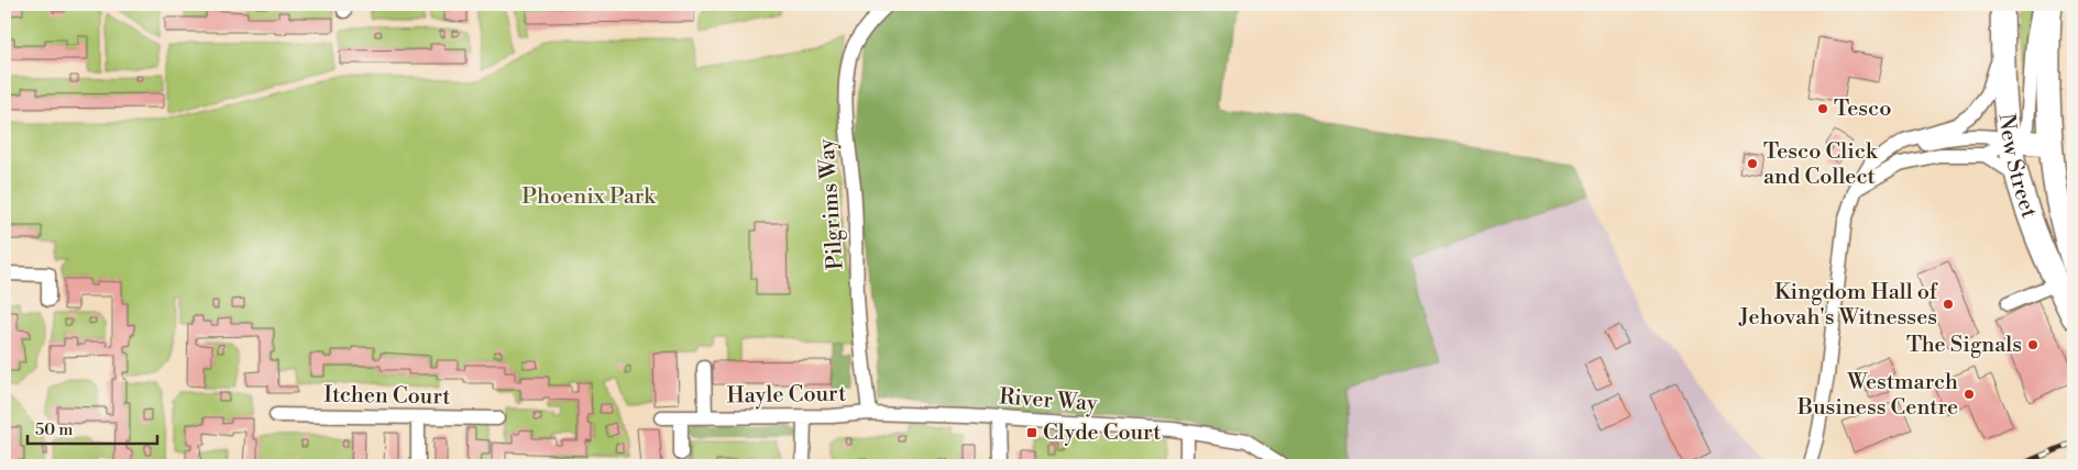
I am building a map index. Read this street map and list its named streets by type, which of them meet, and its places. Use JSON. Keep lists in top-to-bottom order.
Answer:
{
  "streets": {
    "main road": ["New Street"],
    "street": [
      "Pilgrims Way",
      "Hayle Court",
      "Itchen Court",
      "River Way"
    ]
  },
  "crossings": [
    ["Pilgrims Way", "Hayle Court"],
    ["Pilgrims Way", "River Way"],
    ["Hayle Court", "River Way"]
  ],
  "parks": ["Phoenix Park"],
  "places": {
    "other": [
      "Tesco",
      "Tesco Click and Collect",
      "Kingdom Hall of Jehovah's Witnesses",
      "The Signals",
      "Westmarch Business Centre"
    ],
    "transit": ["Clyde Court"]
  },
  "scale_bar": "50 m"
}
